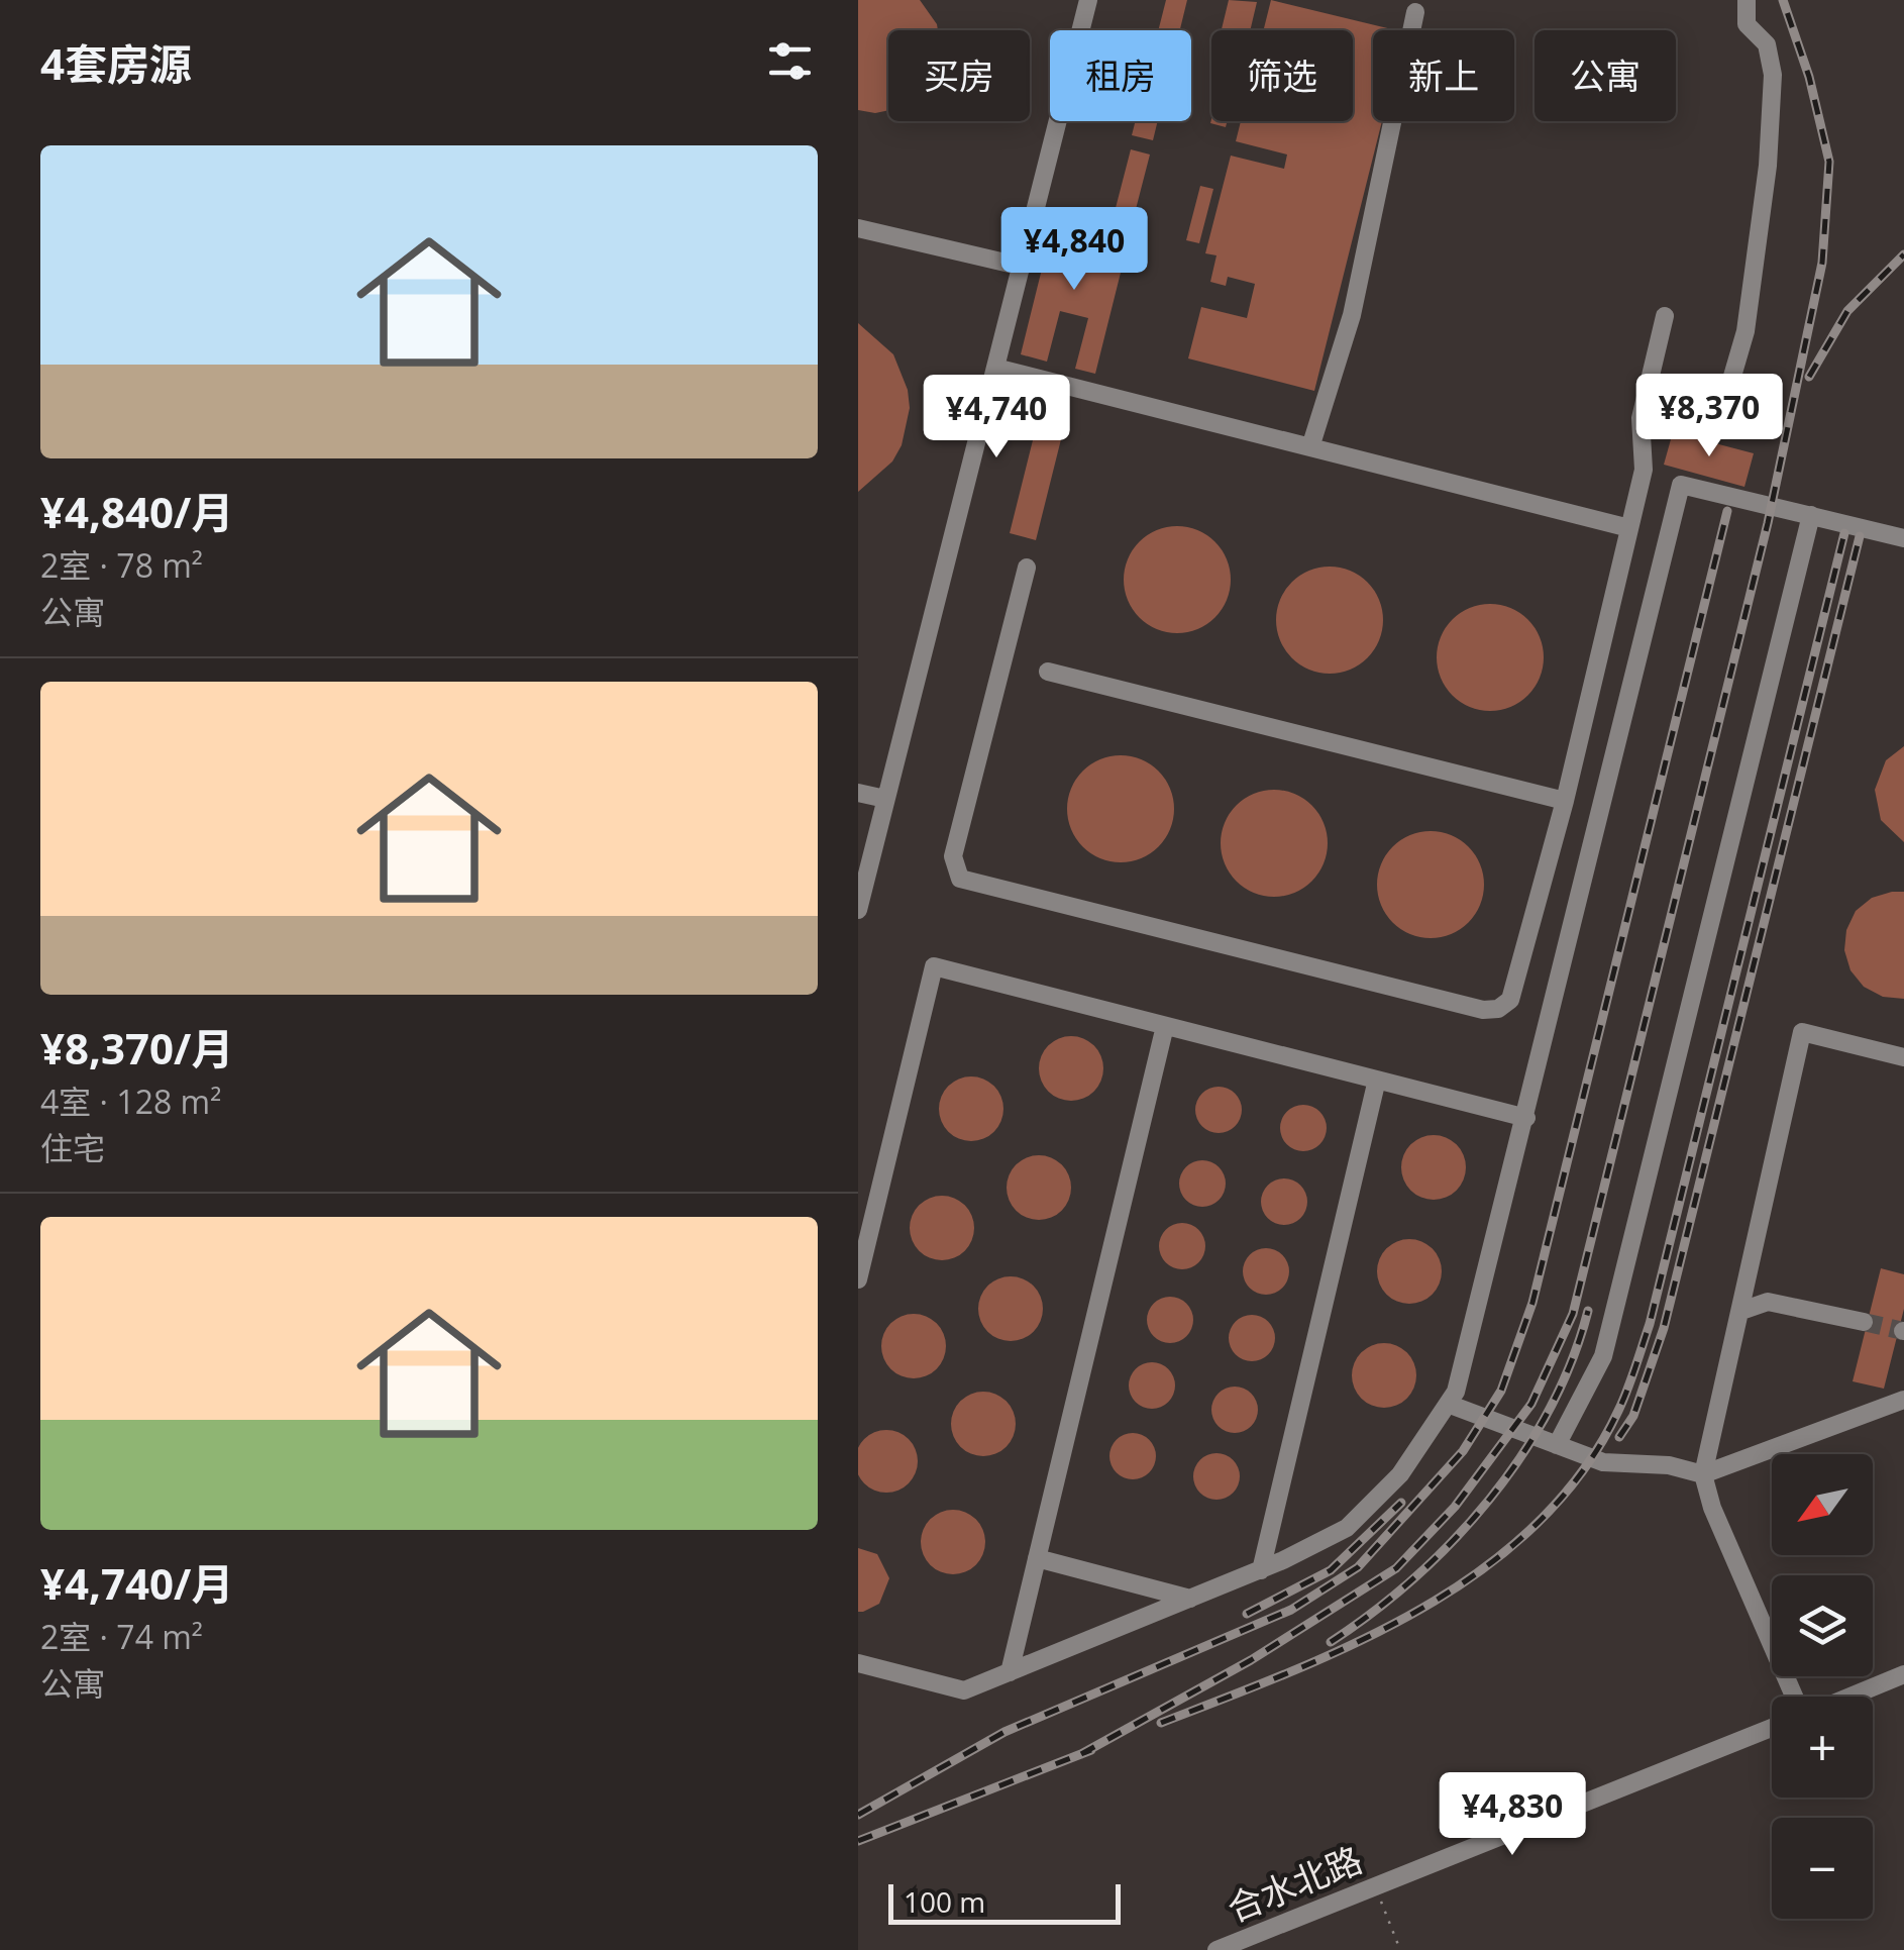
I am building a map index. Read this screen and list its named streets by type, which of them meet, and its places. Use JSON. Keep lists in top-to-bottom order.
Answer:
{
  "streets": {
    "street": ["合水北路"]
  },
  "scale_bar": "100 m",
  "north": "bottom left",
  "page": {
    "heading": "4套房源",
    "chip": [
      "买房",
      "租房",
      "筛选",
      "新上",
      "公寓"
    ],
    "list": [
      {
        "name": "¥4,840/月",
        "note": "2室 · 78 m² · 公寓"
      },
      {
        "name": "¥8,370/月",
        "note": "4室 · 128 m² · 住宅"
      },
      {
        "name": "¥4,740/月",
        "note": "2室 · 74 m² · 公寓"
      }
    ],
    "price": [
      "¥4,840",
      "¥8,370",
      "¥4,740",
      "¥4,830"
    ],
    "map_buttons": ["+", "−"],
    "scale": "100 m"
  }
}
